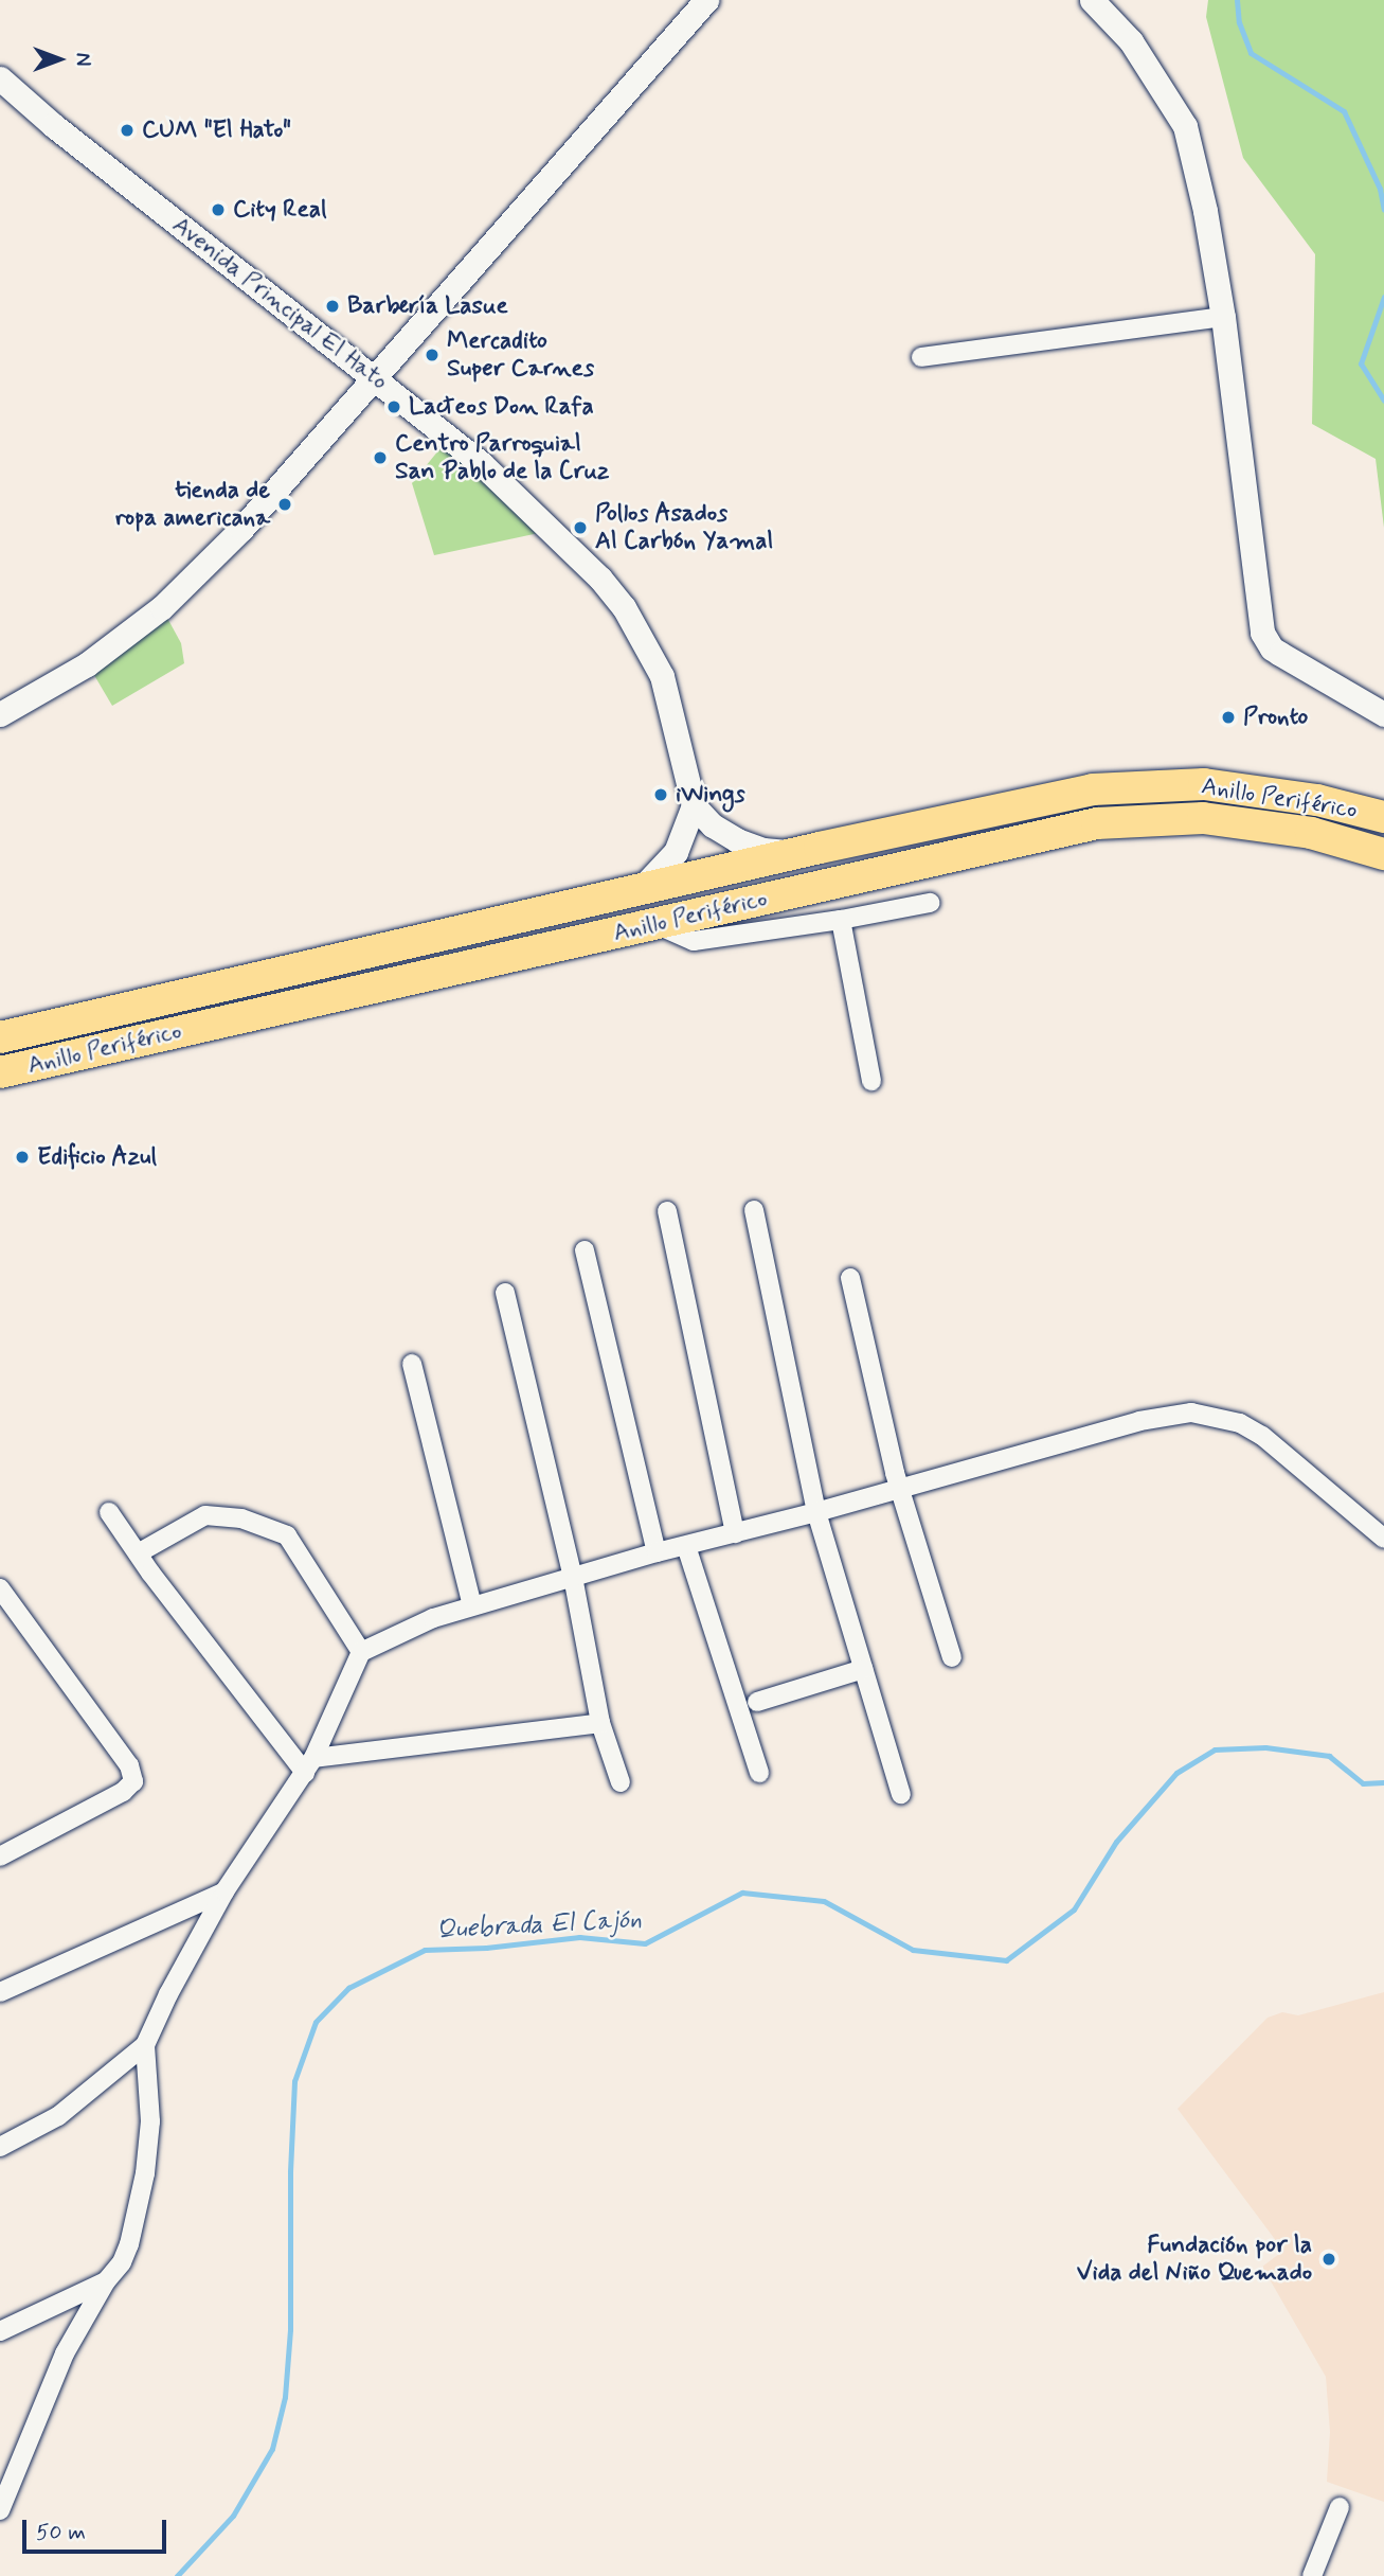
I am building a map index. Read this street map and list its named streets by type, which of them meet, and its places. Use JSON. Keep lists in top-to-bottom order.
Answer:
{
  "streets": {
    "highway": ["Anillo Periférico"],
    "street": ["Avenida Principal El Hato"]
  },
  "water": ["Quebrada El Cajón"],
  "places": [
    "CUM \"El Hato\"",
    "City Real",
    "Barbería Lasue",
    "Mercadito Super Carnes",
    "Lacteos Don Rafa",
    "Centro Parroquial San Pablo de la Cruz",
    "tienda de ropa americana",
    "Pollos Asados Al Carbón Yamal",
    "Pronto",
    "iWings",
    "Edificio Azul",
    "Fundación por la Vida del Niño Quemado"
  ],
  "scale_bar": "50 m",
  "north": "right"
}
